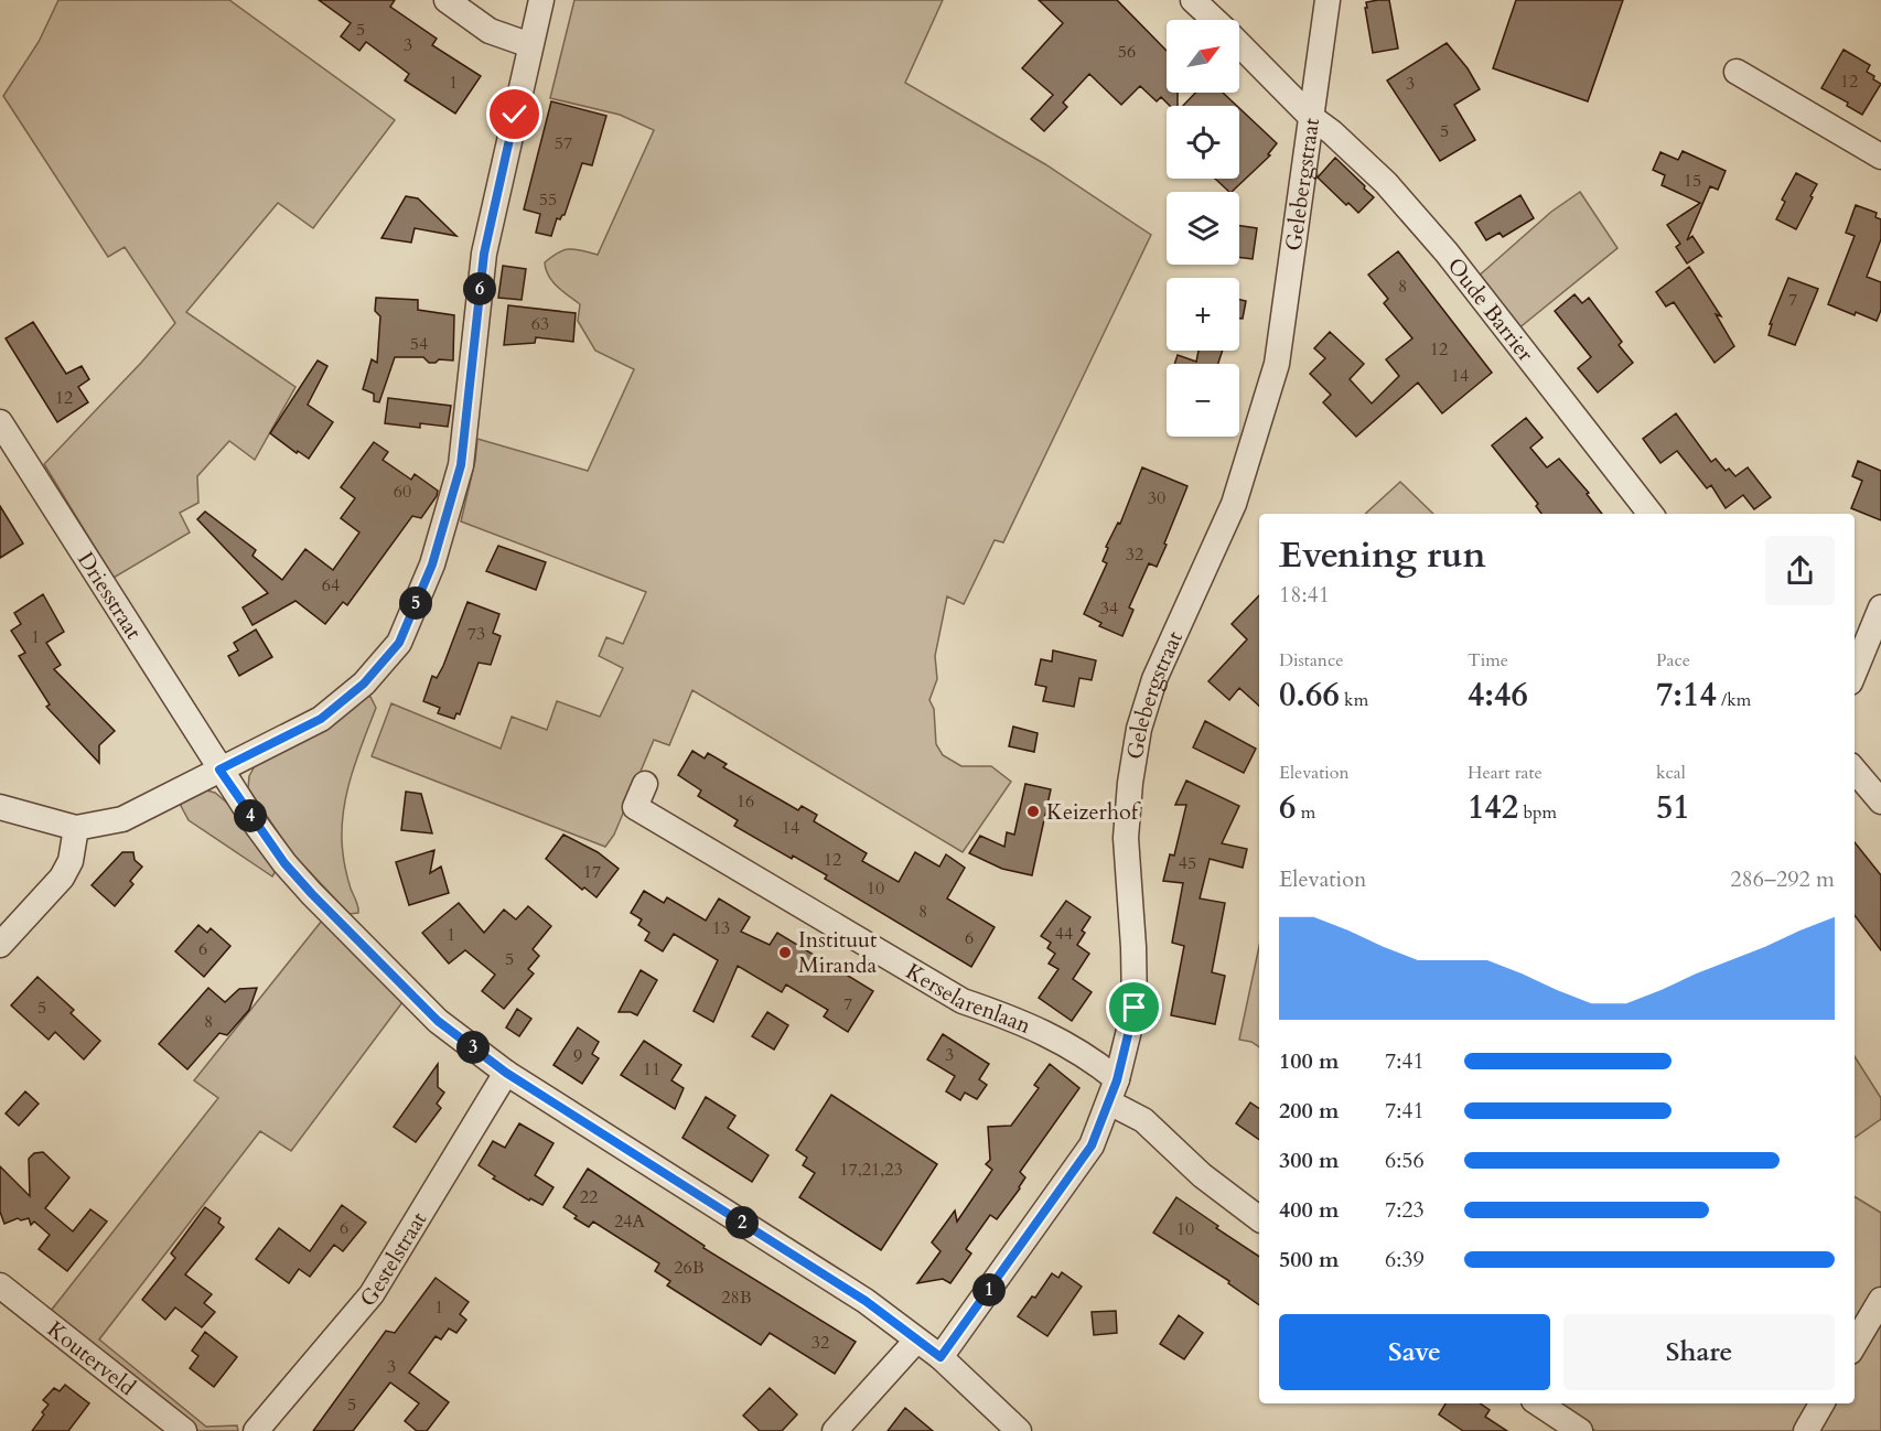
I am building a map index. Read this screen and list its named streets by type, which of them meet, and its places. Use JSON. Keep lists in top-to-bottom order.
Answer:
{
  "streets": {
    "street": [
      "Gelebergstraat",
      "Oude Barrier",
      "Driesstraat",
      "Kerselarenlaan",
      "Gestelstraat",
      "Kouterveld"
    ]
  },
  "crossings": [
    ["Gelebergstraat", "Oude Barrier"],
    ["Gelebergstraat", "Driesstraat"],
    ["Gelebergstraat", "Kerselarenlaan"],
    ["Driesstraat", "Gestelstraat"]
  ],
  "places": ["Keizerhof", "Instituut Miranda"],
  "house_numbers": [
    "5",
    "3",
    "56",
    "12",
    "1",
    "3",
    "5",
    "57",
    "15",
    "55",
    "8",
    "7",
    "63",
    "54",
    "12",
    "14",
    "12",
    "60",
    "30",
    "32",
    "64",
    "34",
    "73",
    "1",
    "16",
    "14",
    "12",
    "45",
    "17",
    "10",
    "8",
    "13",
    "44",
    "1",
    "6",
    "6",
    "5",
    "7",
    "5",
    "8",
    "3",
    "9",
    "11",
    "17,21,23",
    "22",
    "24A",
    "6",
    "10",
    "26B",
    "28B",
    "1",
    "32",
    "3",
    "5"
  ],
  "north": "top right",
  "page": {
    "map_buttons": ["+", "−"],
    "pins": [
      "6",
      "5",
      "4",
      "3",
      "2",
      "1"
    ],
    "heading": ["Evening run", "18:41"],
    "stats": [
      ["Distance", "0.66 km"],
      ["Time", "4:46"],
      ["Pace", "7:14 /km"],
      ["Elevation", "6 m"],
      ["Heart rate", "142 bpm"],
      ["kcal", "51"]
    ],
    "chart": ["Elevation", "286–292 m"],
    "list": [
      {
        "name": "100 m",
        "note": "7:41"
      },
      {
        "name": "200 m",
        "note": "7:41"
      },
      {
        "name": "300 m",
        "note": "6:56"
      },
      {
        "name": "400 m",
        "note": "7:23"
      },
      {
        "name": "500 m",
        "note": "6:39"
      }
    ],
    "buttons": ["Save", "Share"]
  }
}
